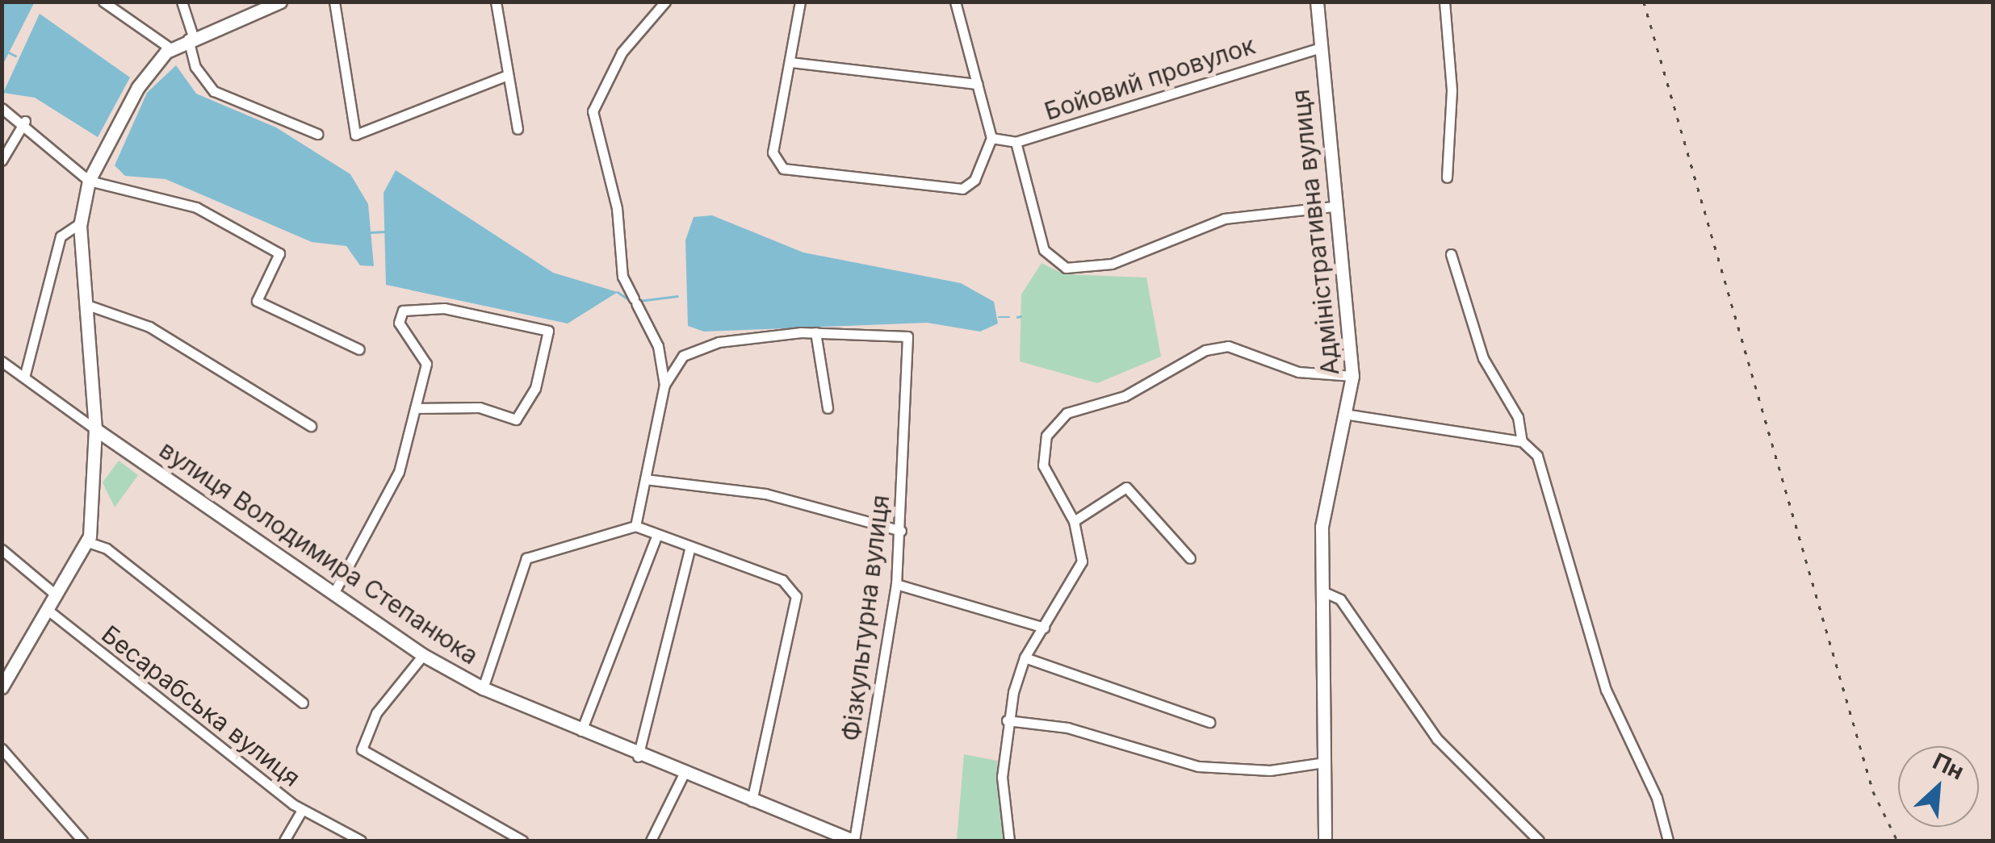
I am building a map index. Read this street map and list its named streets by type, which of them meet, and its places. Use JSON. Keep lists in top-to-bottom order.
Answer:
{
  "streets": {
    "street": [
      "Бойовий провулок",
      "Адміністративна вулиця",
      "вулиця Володимира Степанюка",
      "Фізкультурна вулиця",
      "Бесарабська вулиця"
    ]
  },
  "crossings": [
    ["Бойовий провулок", "Адміністративна вулиця"],
    ["вулиця Володимира Степанюка", "Фізкультурна вулиця"]
  ],
  "north": "top right"
}
